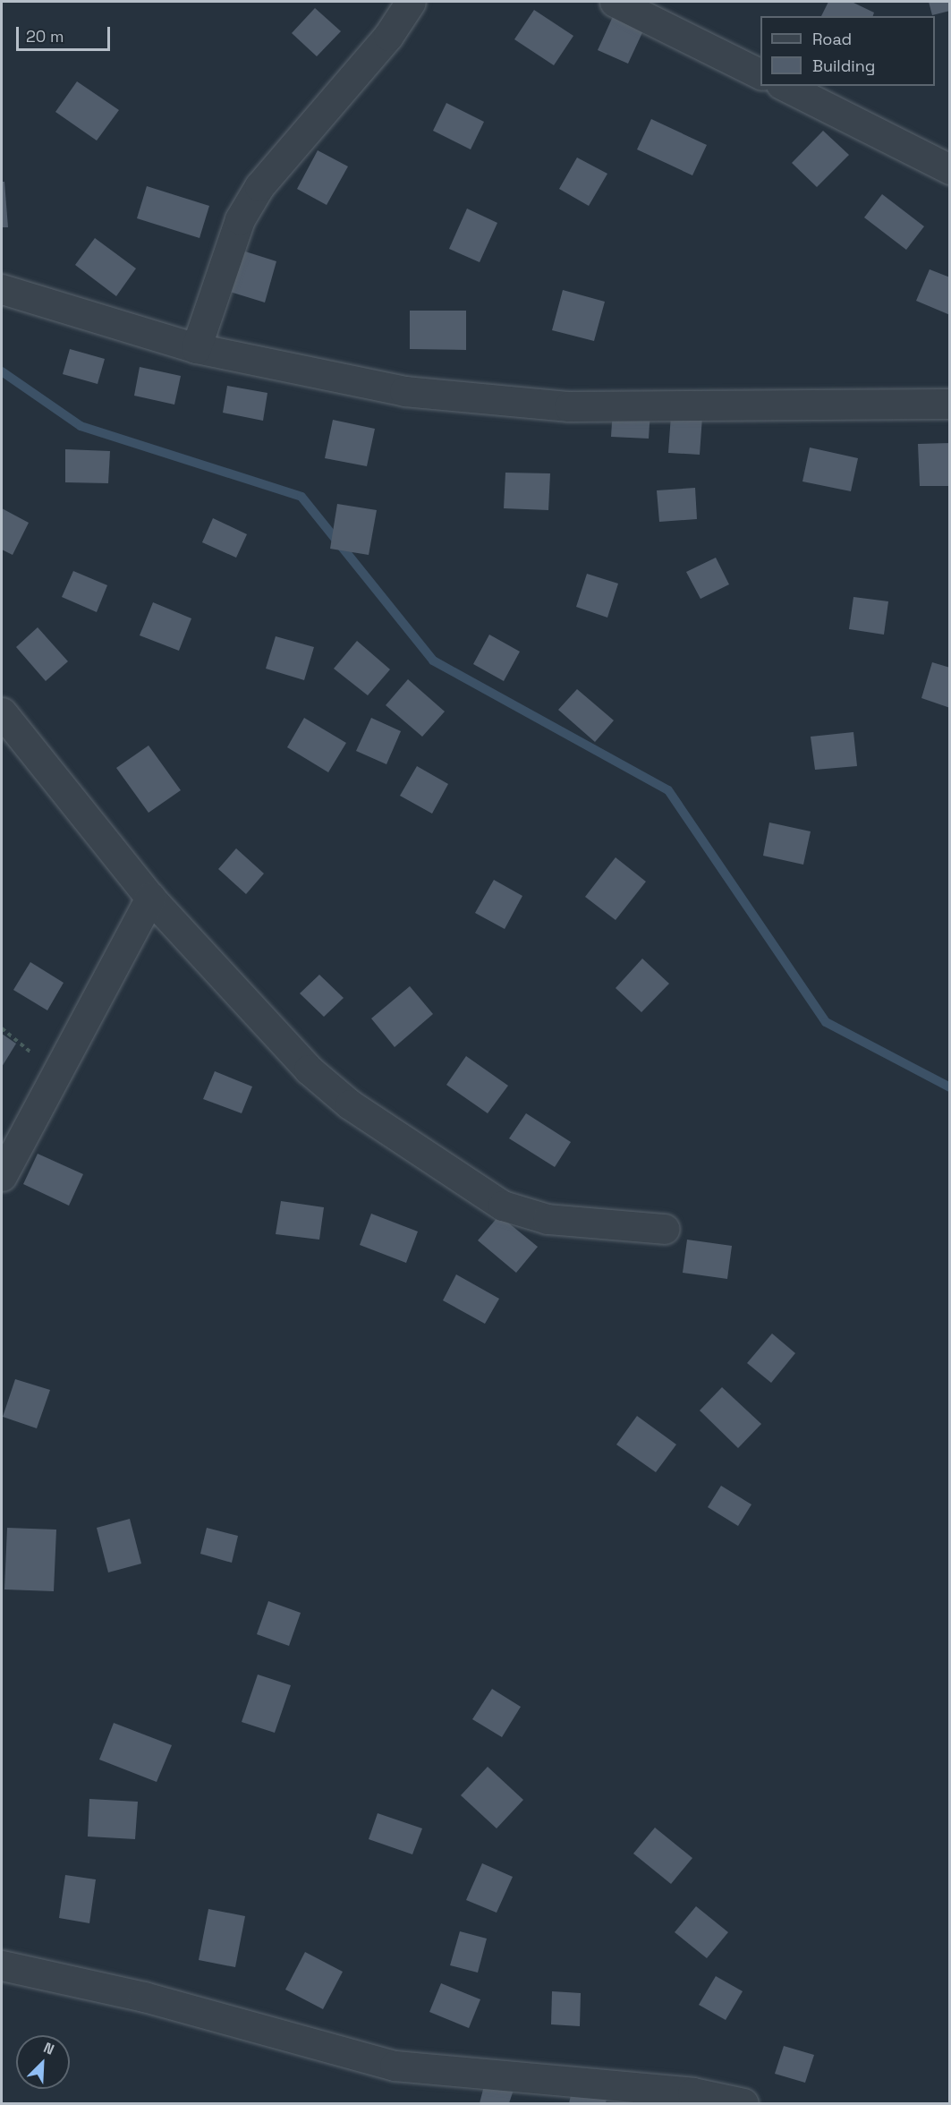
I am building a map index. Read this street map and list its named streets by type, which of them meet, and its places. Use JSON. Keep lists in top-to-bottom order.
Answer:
{
  "legend": ["Road", "Building"],
  "scale_bar": "20 m",
  "north": "top right"
}
